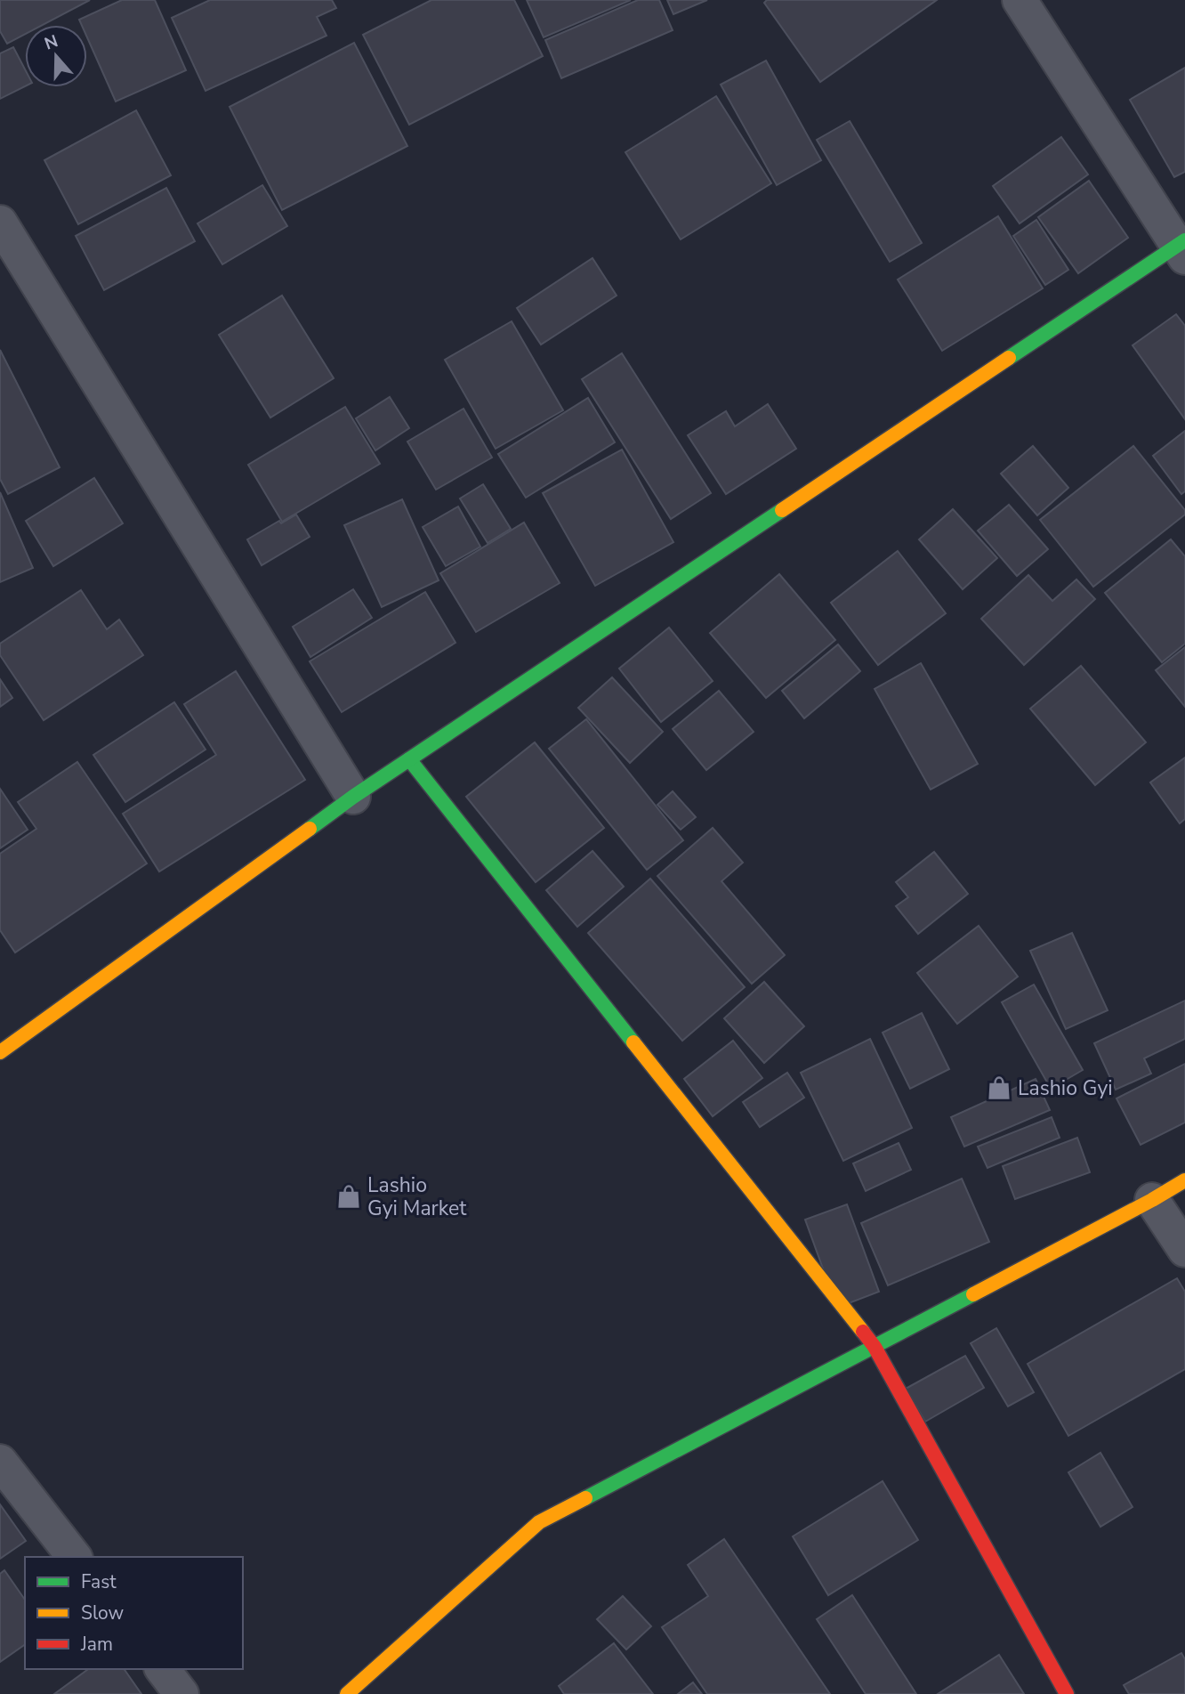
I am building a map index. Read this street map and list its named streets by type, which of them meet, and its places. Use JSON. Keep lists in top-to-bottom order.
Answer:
{
  "places": {
    "shop": ["Lashio Gyi", "Lashio Gyi Market"]
  },
  "legend": ["Fast", "Slow", "Jam"],
  "north": "top"
}
